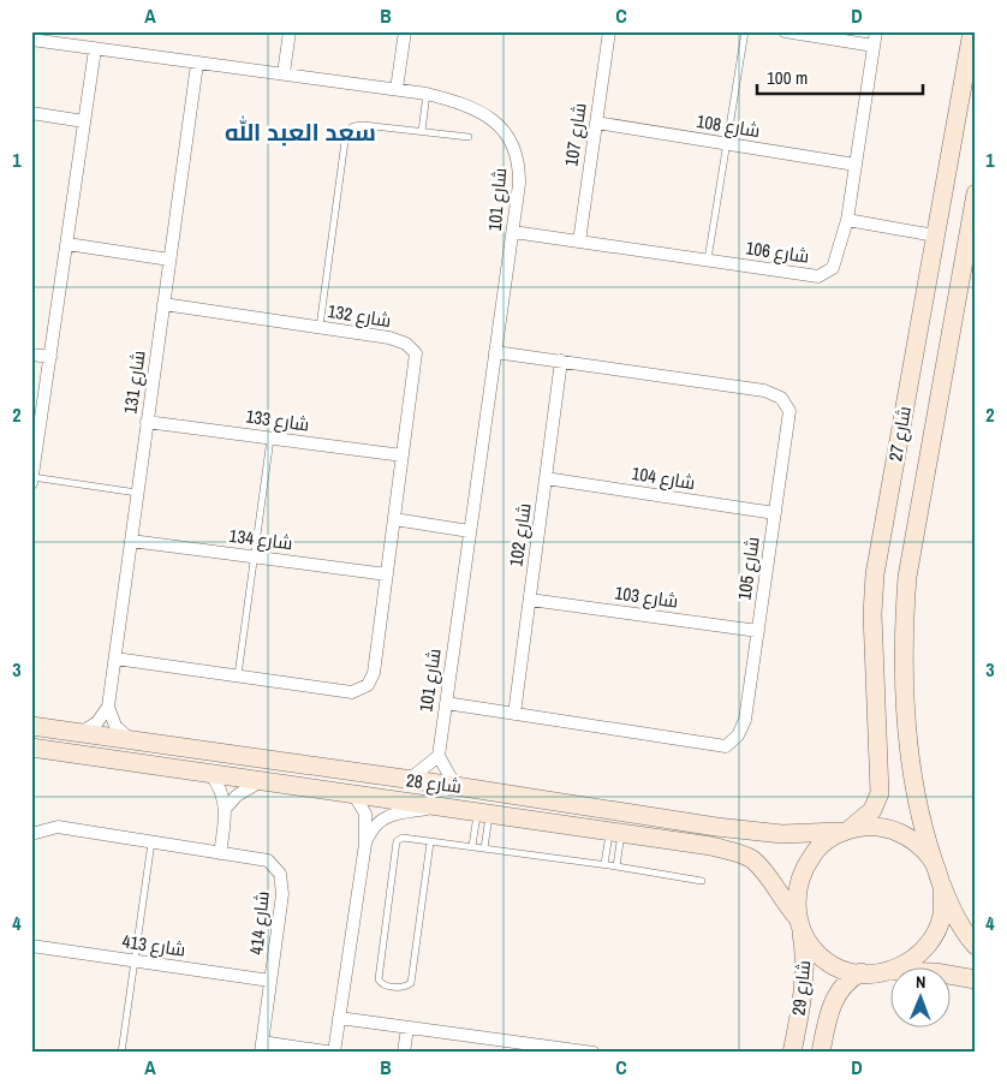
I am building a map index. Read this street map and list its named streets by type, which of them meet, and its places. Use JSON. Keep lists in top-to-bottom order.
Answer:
{
  "streets": {
    "main road": ["شارع 27", "شارع 28", "شارع 29"],
    "street": [
      "شارع 108",
      "شارع 107",
      "شارع 101",
      "شارع 106",
      "شارع 132",
      "شارع 131",
      "شارع 133",
      "شارع 104",
      "شارع 102",
      "شارع 134",
      "شارع 105",
      "شارع 103",
      "شارع 414",
      "شارع 413"
    ]
  },
  "crossings": [
    ["شارع 108", "شارع 107"],
    ["شارع 108", "شارع 106"],
    ["شارع 107", "شارع 106"],
    ["شارع 101", "شارع 106"],
    ["شارع 101", "شارع 131"],
    ["شارع 101", "شارع 105"],
    ["شارع 132", "شارع 131"],
    ["شارع 132", "شارع 133"],
    ["شارع 132", "شارع 134"],
    ["شارع 131", "شارع 133"],
    ["شارع 131", "شارع 134"],
    ["شارع 27", "شارع 28"],
    ["شارع 104", "شارع 102"],
    ["شارع 104", "شارع 105"],
    ["شارع 102", "شارع 105"],
    ["شارع 102", "شارع 103"],
    ["شارع 105", "شارع 103"],
    ["شارع 28", "شارع 29"],
    ["شارع 414", "شارع 413"]
  ],
  "districts": ["سعد العبد الله"],
  "scale_bar": "100 m",
  "north": "top",
  "grid": {
    "columns": [
      "A",
      "B",
      "C",
      "D"
    ],
    "rows": [
      "1",
      "2",
      "3",
      "4"
    ]
  }
}
